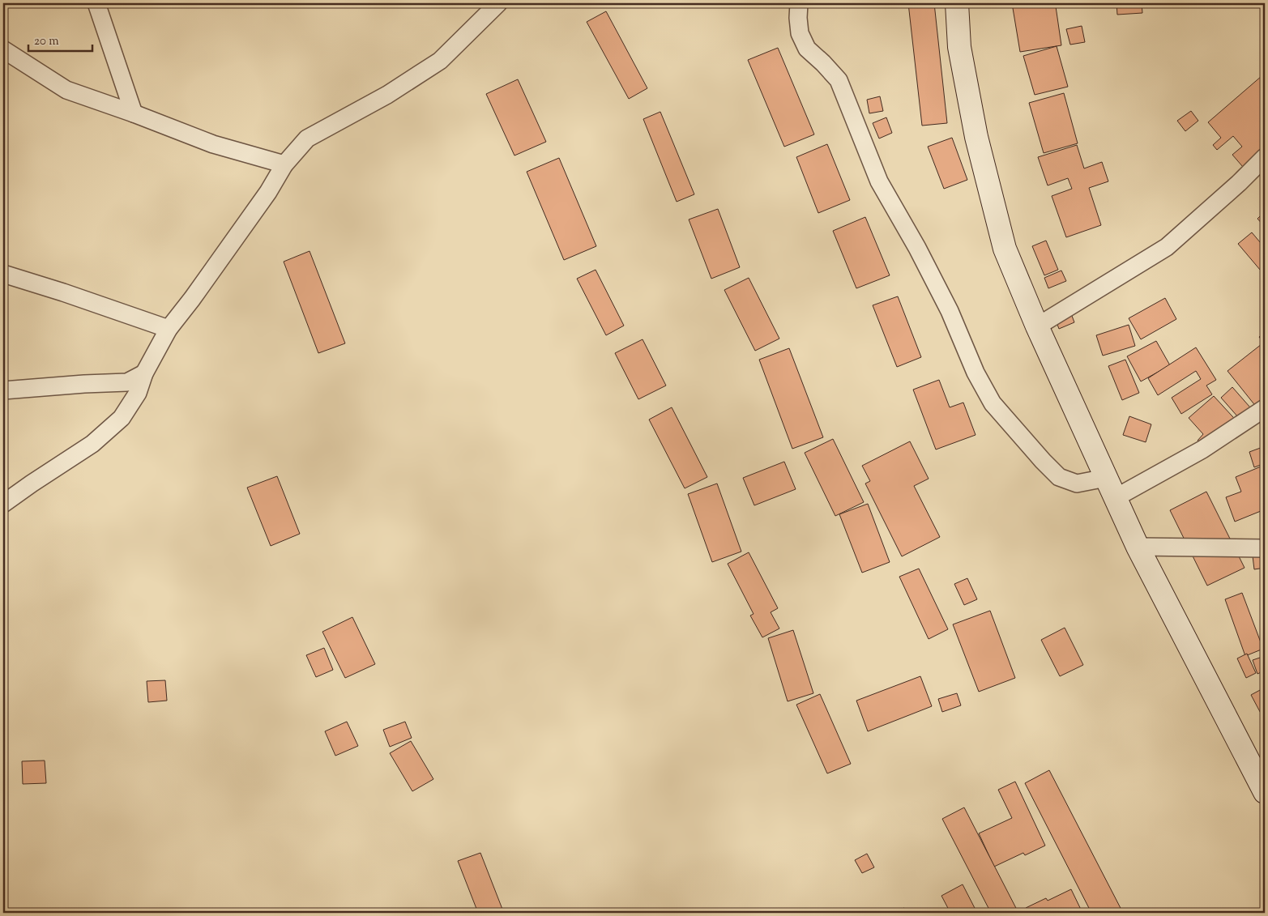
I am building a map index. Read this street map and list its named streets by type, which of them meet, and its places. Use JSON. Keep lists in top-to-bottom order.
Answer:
{
  "scale_bar": "20 m"
}
